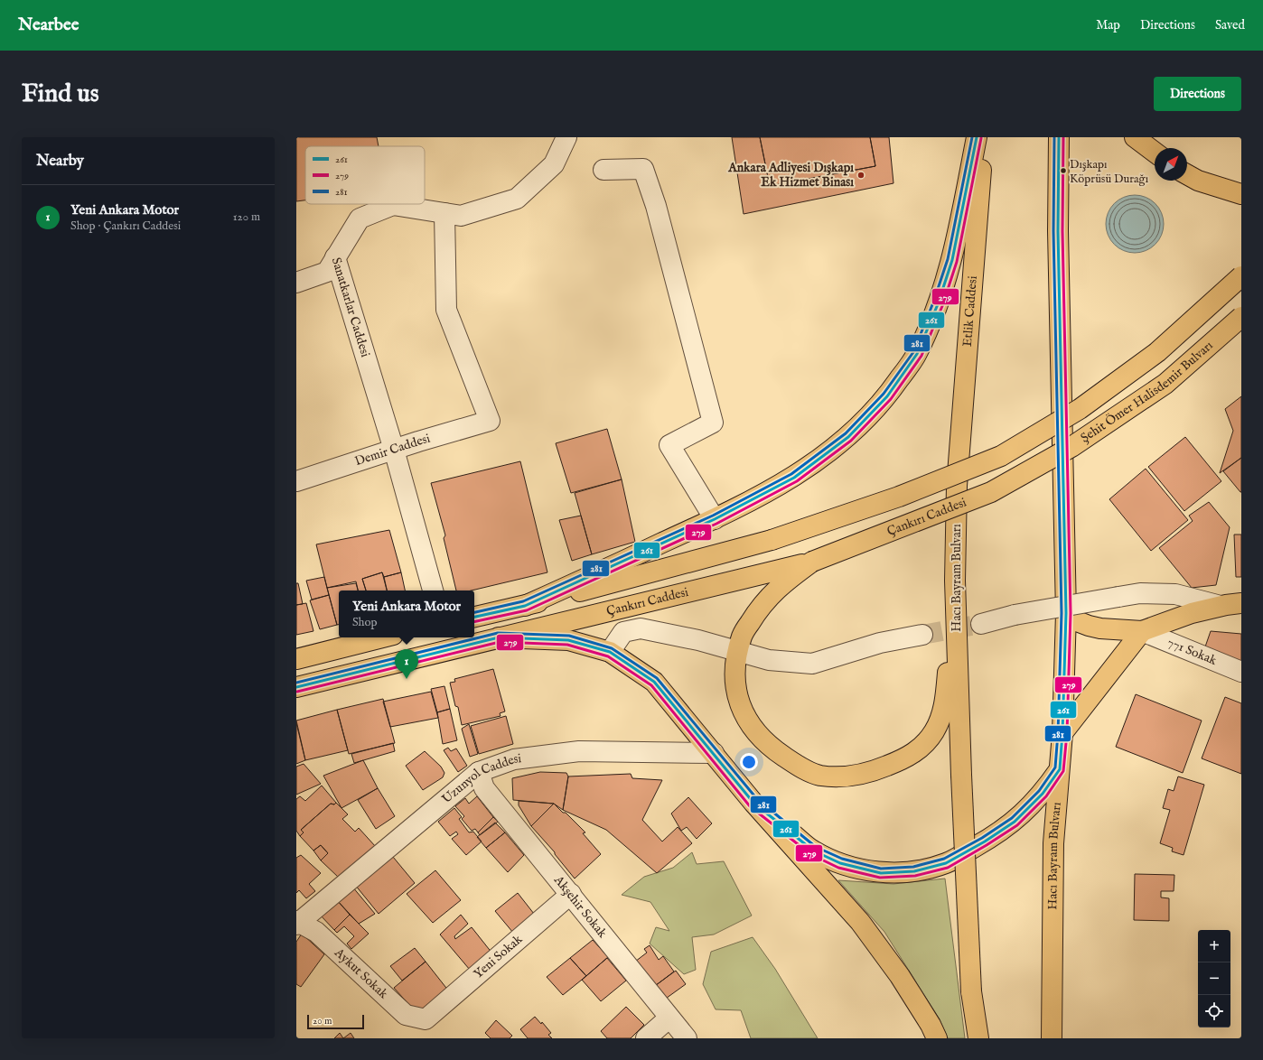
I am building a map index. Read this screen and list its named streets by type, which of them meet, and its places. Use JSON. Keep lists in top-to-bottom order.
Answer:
{
  "streets": {
    "main road": [
      "Etlik Caddesi",
      "Şehit Ömer Halisdemir Bulvarı",
      "Çankırı Caddesi",
      "Hacı Bayram Bulvarı"
    ],
    "street": [
      "Sanatkarlar Caddesi",
      "Demir Caddesi",
      "771 Sokak",
      "Uzunyol Caddesi",
      "Akşehir Sokak",
      "Yeni Sokak",
      "Aykut Sokak"
    ]
  },
  "crossings": [
    ["Sanatkarlar Caddesi", "Demir Caddesi"],
    ["Etlik Caddesi", "Hacı Bayram Bulvarı"],
    ["Şehit Ömer Halisdemir Bulvarı", "Çankırı Caddesi"],
    ["Uzunyol Caddesi", "Akşehir Sokak"],
    ["Uzunyol Caddesi", "Aykut Sokak"],
    ["Akşehir Sokak", "Yeni Sokak"],
    ["Yeni Sokak", "Aykut Sokak"]
  ],
  "places": ["Dışkapı Köprüsü Durağı", "Ankara Adliyesi Dışkapı Ek Hizmet Binası"],
  "lines": ["transit line 261", "transit line 279", "transit line 281"],
  "legend": ["261", "279", "281"],
  "scale_bar": "20 m",
  "north": "top right",
  "page": {
    "header": "Nearbee",
    "nav": ["Map", "Directions", "Saved"],
    "buttons": "Directions",
    "title": "Find us",
    "heading": "Nearby",
    "list": [
      {
        "mark": "1",
        "name": "Yeni Ankara Motor",
        "note": "Shop · Çankırı Caddesi",
        "value": "120 m"
      }
    ],
    "popup": ["Yeni Ankara Motor", "Shop"],
    "pins": "1",
    "map_buttons": ["+", "−"],
    "scale": "20 m"
  }
}
